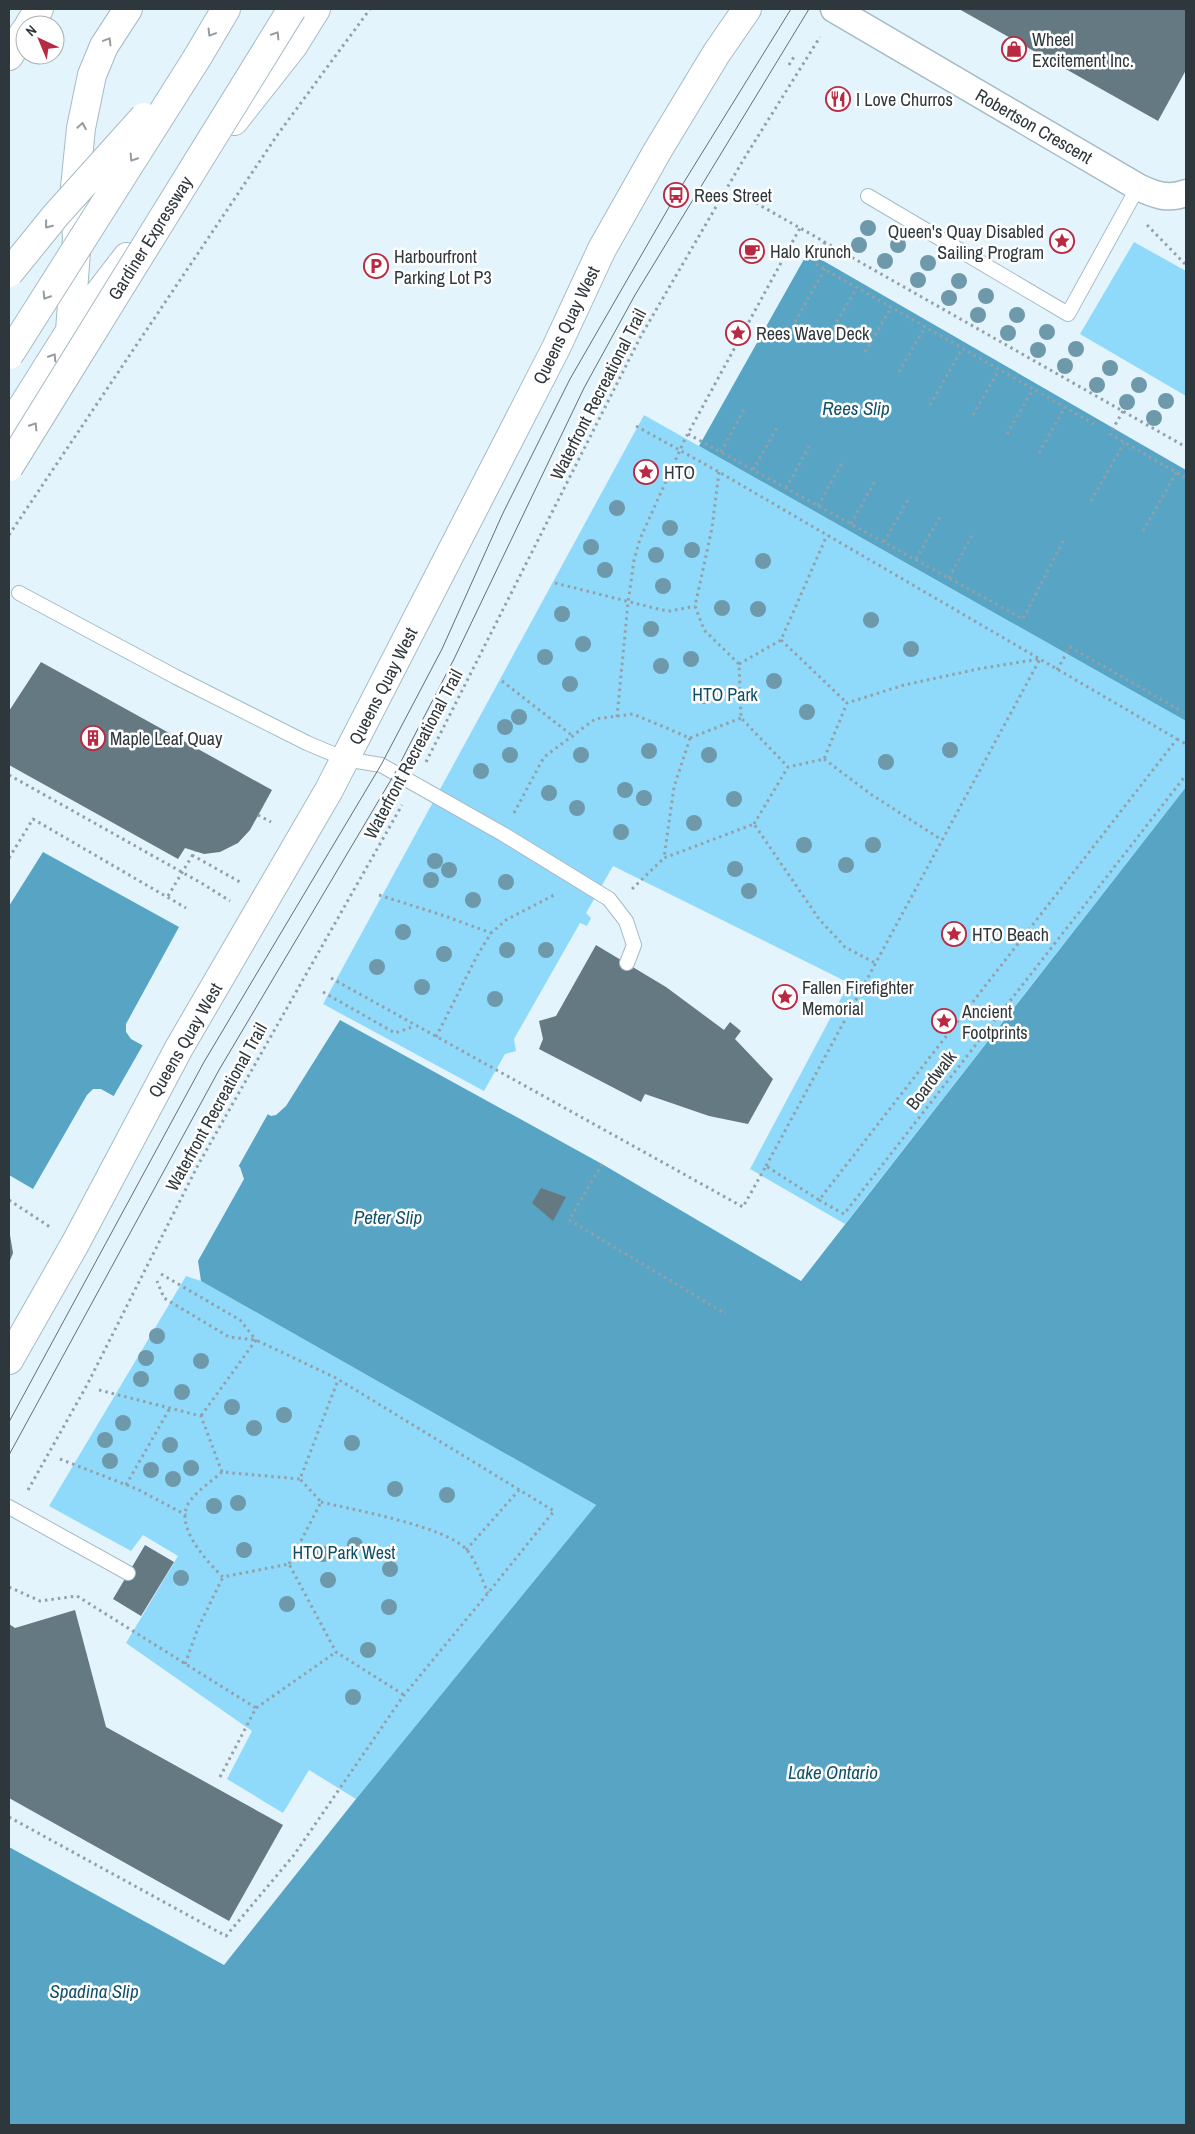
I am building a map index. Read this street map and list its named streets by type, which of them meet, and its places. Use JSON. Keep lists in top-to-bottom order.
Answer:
{
  "streets": {
    "main road": ["Gardiner Expressway", "Queens Quay West"],
    "street": ["Robertson Crescent"],
    "path": ["Waterfront Recreational Trail", "Boardwalk"]
  },
  "crossings": [
    ["Robertson Crescent", "Waterfront Recreational Trail"]
  ],
  "water": [
    "Rees Slip",
    "Peter Slip",
    "Lake Ontario",
    "Spadina Slip"
  ],
  "parks": ["HTO Park", "HTO Park West"],
  "places": {
    "shop": ["Wheel Excitement Inc."],
    "restaurant": ["I Love Churros"],
    "bus stop": ["Rees Street"],
    "place": [
      "Queen's Quay Disabled Sailing Program",
      "Rees Wave Deck",
      "HTO",
      "HTO Beach",
      "Fallen Firefighter Memorial",
      "Ancient Footprints"
    ],
    "cafe": ["Halo Krunch"],
    "parking": ["Harbourfront Parking Lot P3"],
    "building": ["Maple Leaf Quay"]
  },
  "north": "top left"
}
